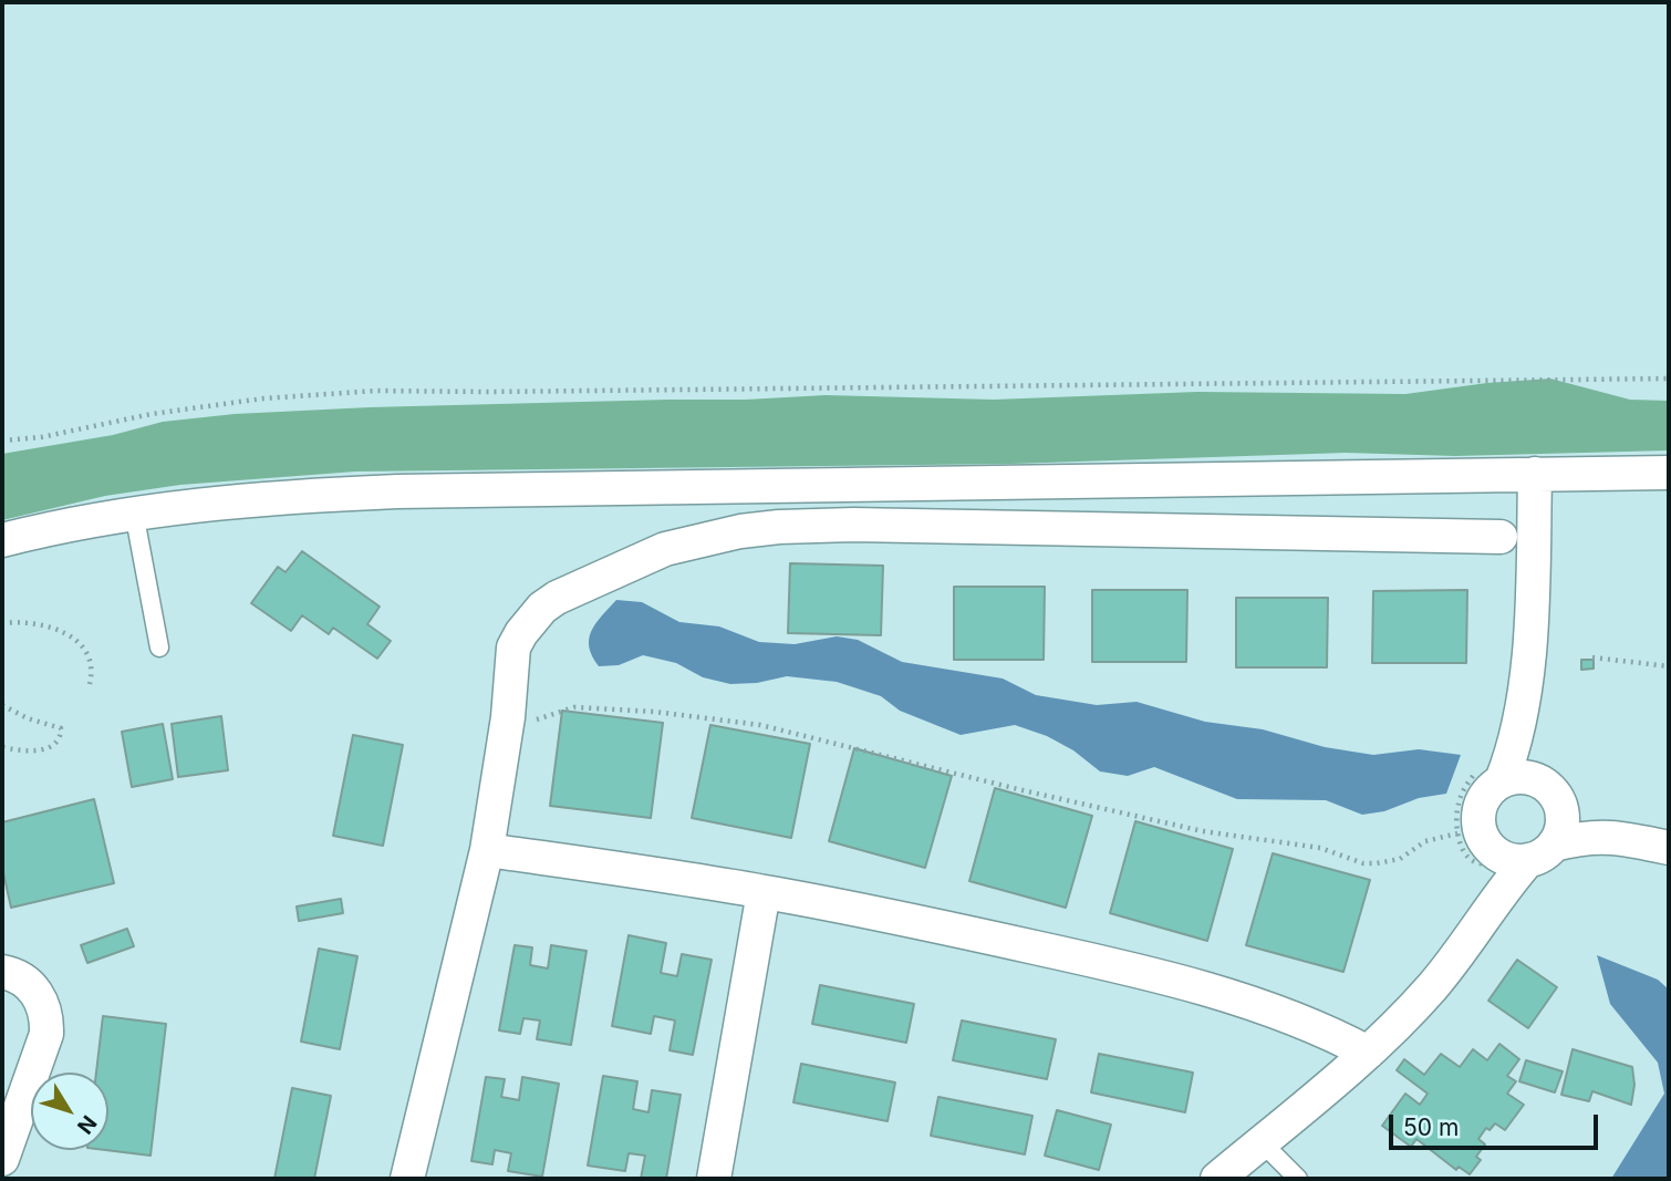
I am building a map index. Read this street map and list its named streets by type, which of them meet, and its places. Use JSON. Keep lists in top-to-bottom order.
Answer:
{
  "scale_bar": "50 m",
  "north": "bottom right"
}
